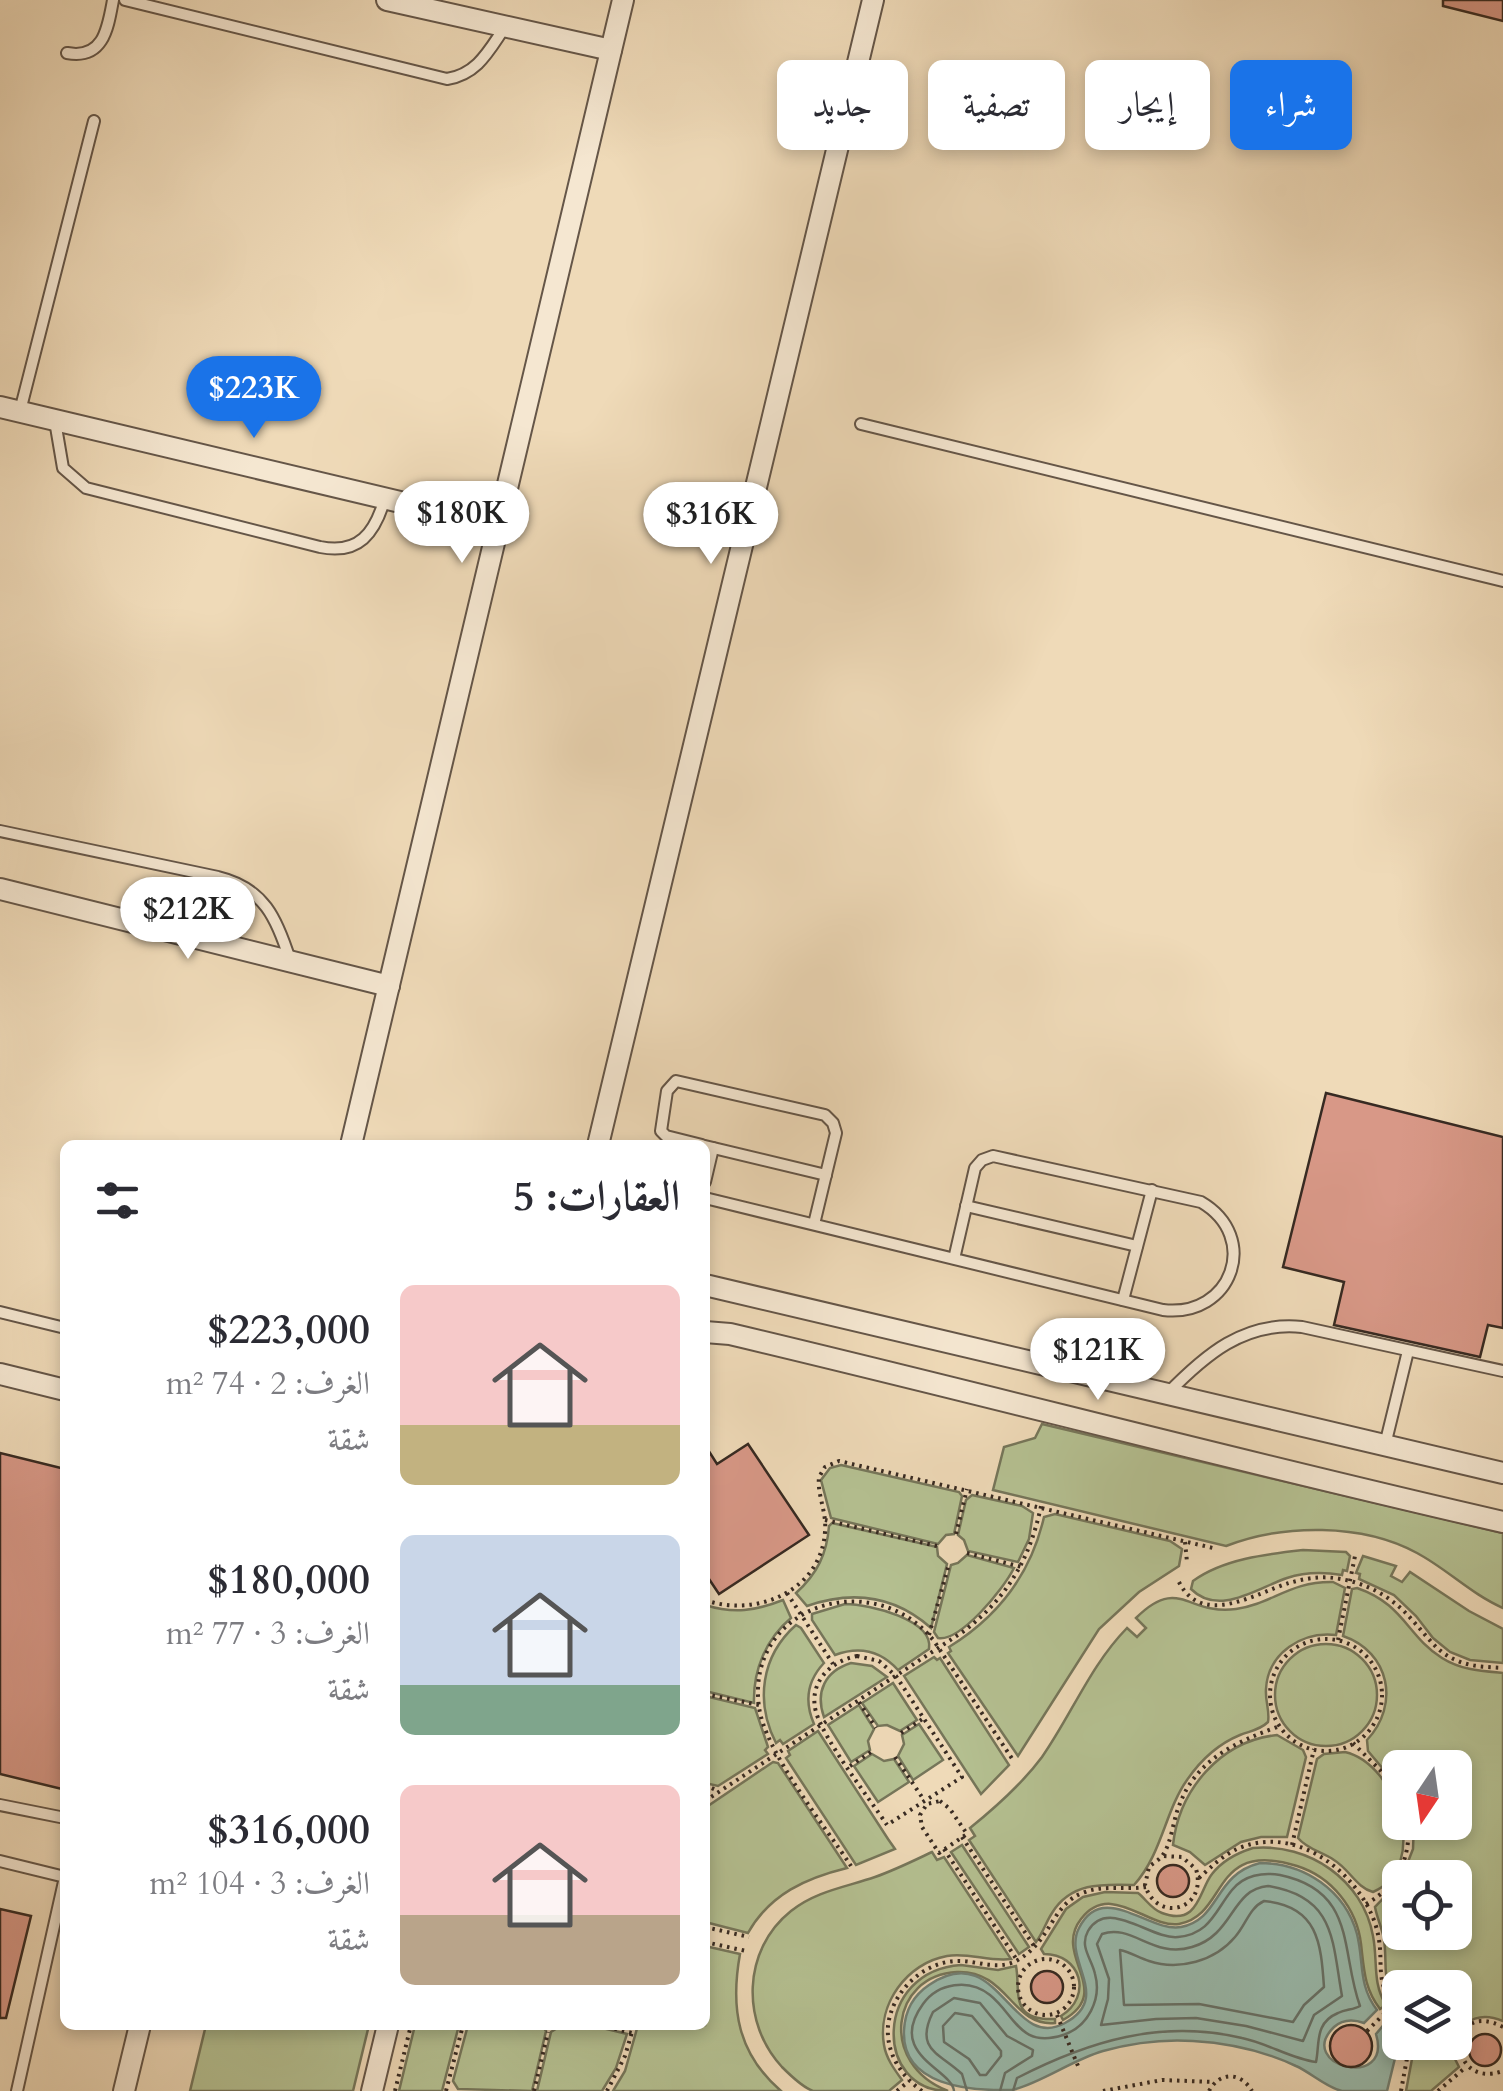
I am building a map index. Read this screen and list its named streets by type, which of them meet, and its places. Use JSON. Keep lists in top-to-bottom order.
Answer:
{
  "north": "bottom",
  "page": {
    "chip": [
      "شراء",
      "إيجار",
      "تصفية",
      "جديد"
    ],
    "price": [
      "$223K",
      "$180K",
      "$316K",
      "$212K",
      "$121K"
    ],
    "heading": "العقارات: 5",
    "list": [
      {
        "name": "$223,000",
        "note": "الغرف: 2 · 74 m² · شقة"
      },
      {
        "name": "$180,000",
        "note": "الغرف: 3 · 77 m² · شقة"
      },
      {
        "name": "$316,000",
        "note": "الغرف: 3 · 104 m² · شقة"
      }
    ]
  }
}
